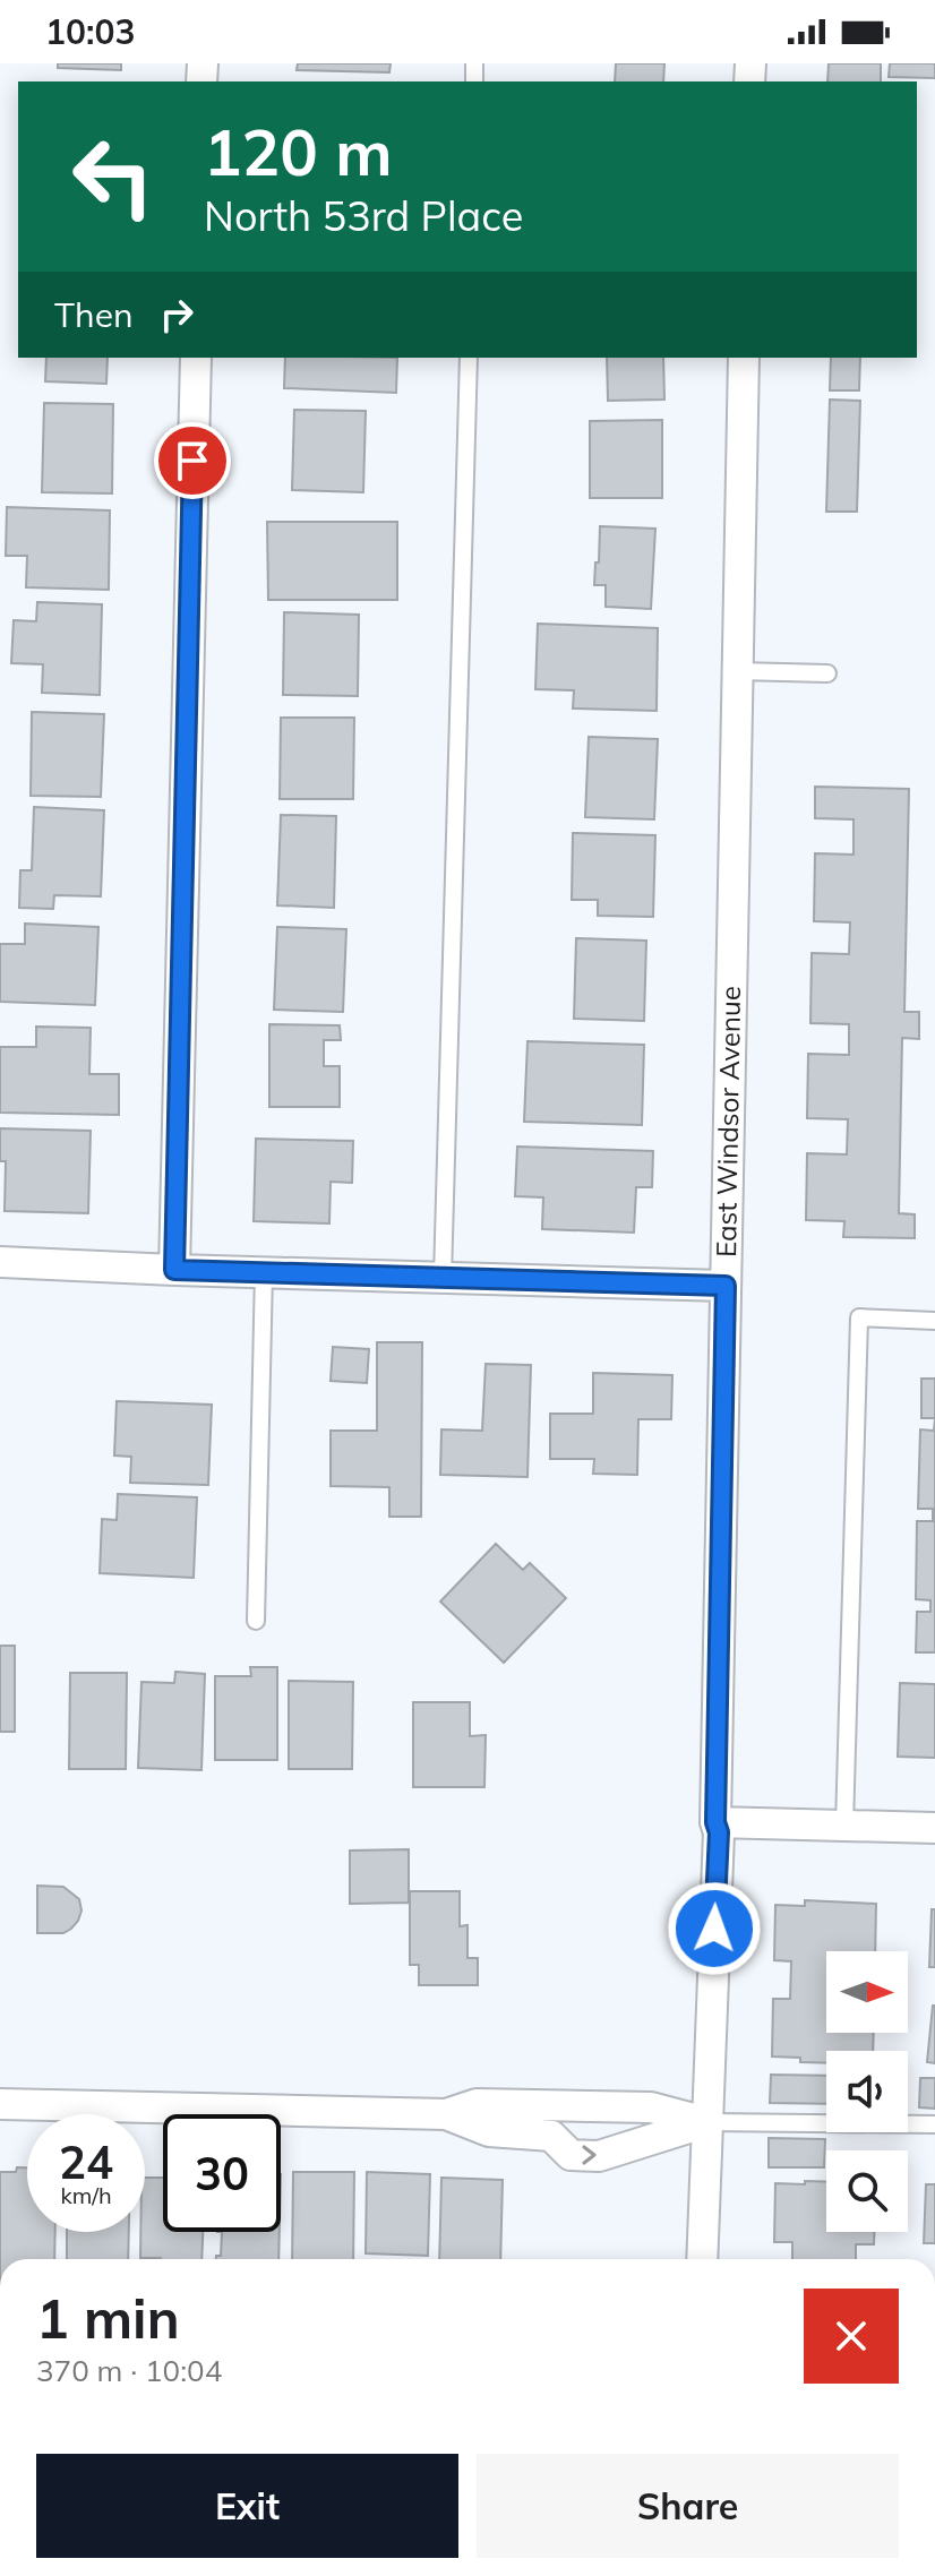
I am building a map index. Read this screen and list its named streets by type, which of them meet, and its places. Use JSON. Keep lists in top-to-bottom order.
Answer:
{
  "streets": {
    "street": ["East Windsor Avenue"]
  },
  "north": "right",
  "page": {
    "status": "10:03",
    "turn": ["120 m", "North 53rd Place"],
    "then": "Then",
    "speed": "24 km/h",
    "limit": "30",
    "heading": ["1 min", "370 m · 10:04"],
    "buttons": ["Exit", "Share"]
  }
}
